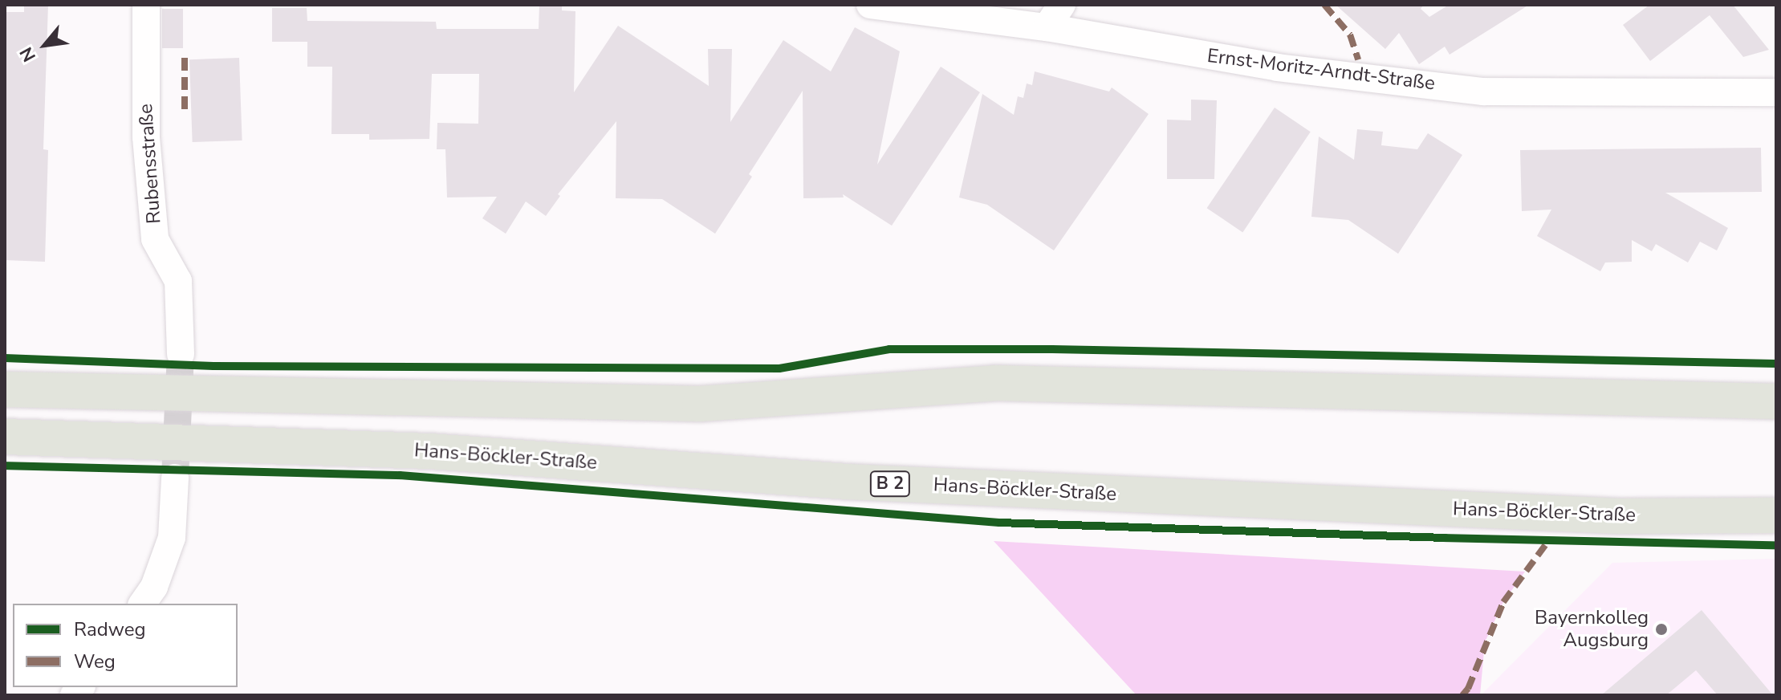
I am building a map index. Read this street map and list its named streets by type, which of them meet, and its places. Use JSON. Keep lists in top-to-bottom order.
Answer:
{
  "streets": {
    "main road": ["Hans-Böckler-Straße", "B 2"],
    "street": ["Ernst-Moritz-Arndt-Straße", "Rubensstraße"]
  },
  "places": ["Bayernkolleg Augsburg"],
  "legend": ["Radweg", "Weg"],
  "north": "bottom left"
}
